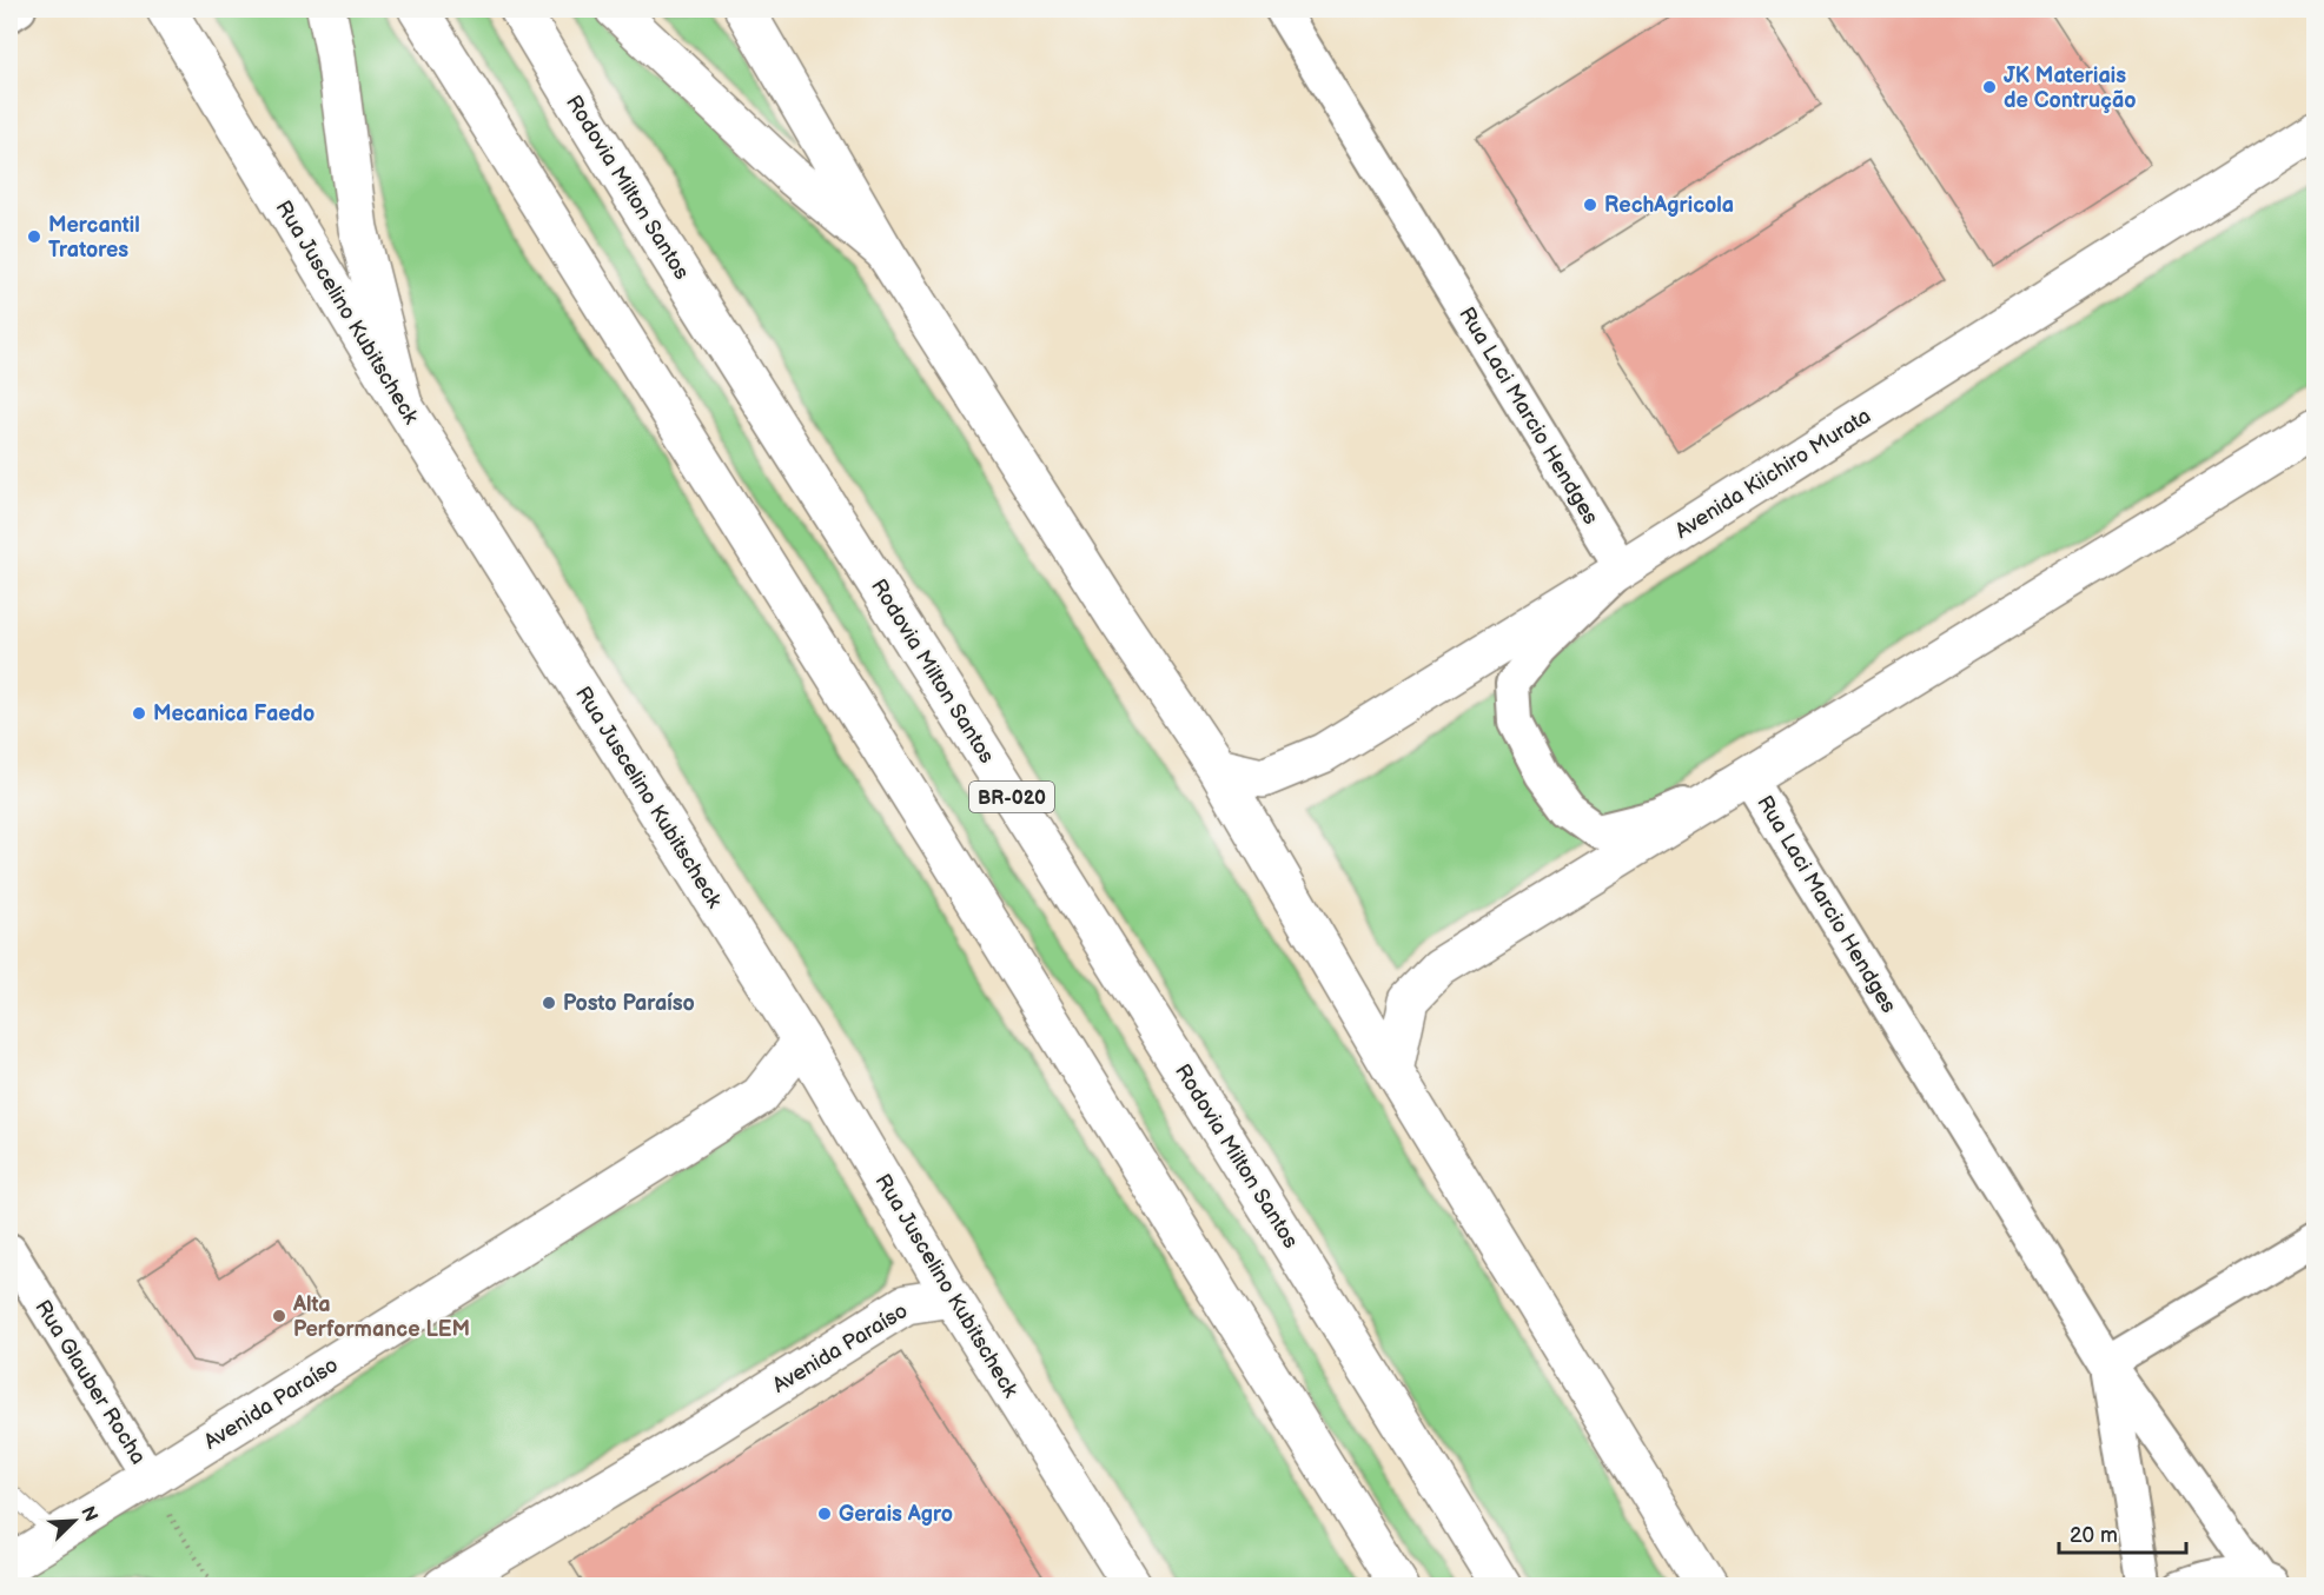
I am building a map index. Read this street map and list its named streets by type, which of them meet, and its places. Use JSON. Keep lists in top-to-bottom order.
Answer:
{
  "streets": {
    "main road": [
      "Rodovia Milton Santos",
      "Rua Juscelino Kubitscheck",
      "Avenida Kiichiro Murata",
      "BR-020",
      "Avenida Paraíso"
    ],
    "street": ["Rua Laci Marcio Hendges", "Rua Glauber Rocha"]
  },
  "crossings": [
    ["Rua Juscelino Kubitscheck", "Avenida Paraíso"],
    ["Rua Laci Marcio Hendges", "Avenida Kiichiro Murata"],
    ["Avenida Paraíso", "Rua Glauber Rocha"]
  ],
  "places": [
    "JK Materiais de Contrução",
    "RechAgricola",
    "Mercantil Tratores",
    "Mecanica Faedo",
    "Posto Paraíso",
    "Alta Performance LEM",
    "Gerais Agro"
  ],
  "scale_bar": "20 m",
  "north": "top right"
}
